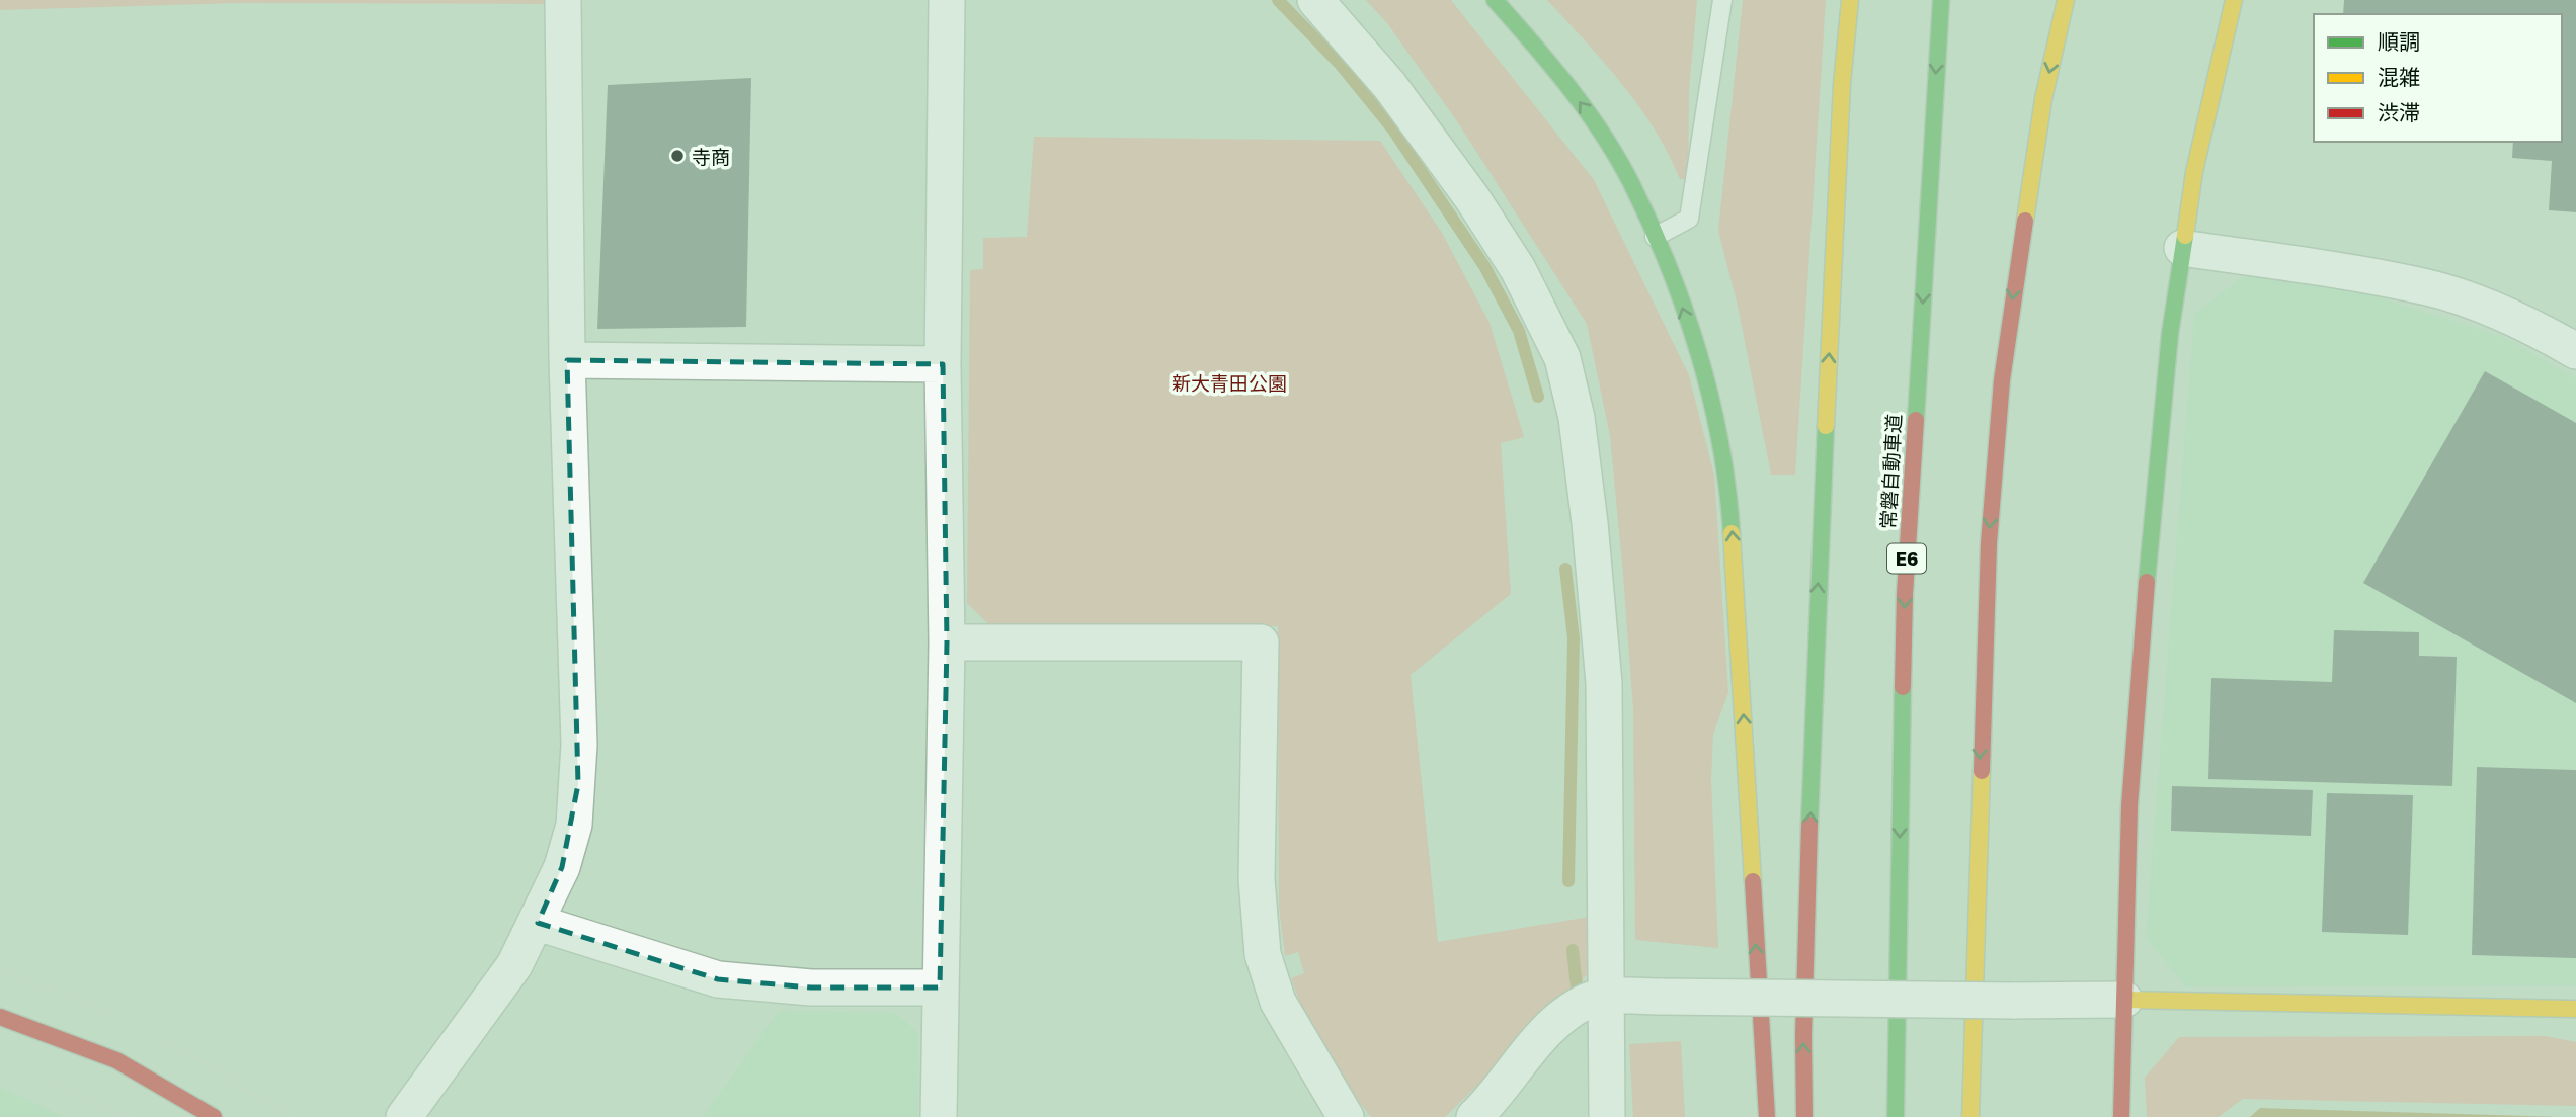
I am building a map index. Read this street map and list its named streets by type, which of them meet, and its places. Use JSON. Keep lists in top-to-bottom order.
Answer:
{
  "streets": {
    "main road": ["常磐自動車道", "E6"]
  },
  "parks": ["新大青田公園"],
  "places": ["寺商"],
  "legend": ["順調", "混雑", "渋滞"]
}
